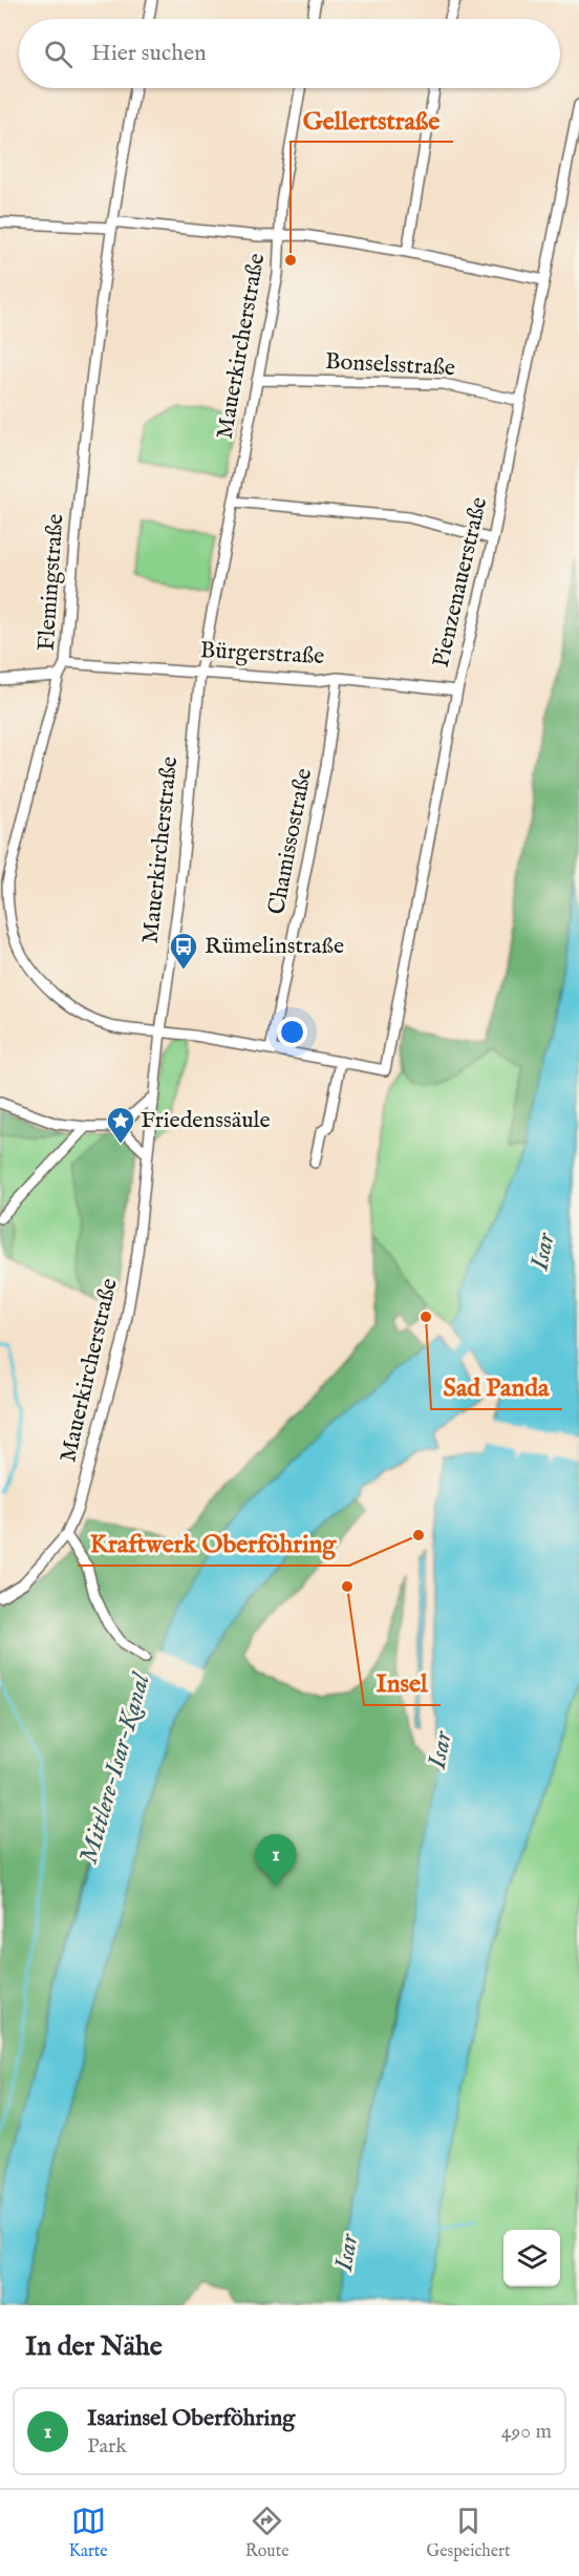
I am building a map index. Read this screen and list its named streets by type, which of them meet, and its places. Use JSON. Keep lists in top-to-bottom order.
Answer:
{
  "streets": {
    "street": [
      "Mauerkircherstraße",
      "Bonselsstraße",
      "Flemingstraße",
      "Pienzenauerstraße",
      "Bürgerstraße",
      "Chamissostraße"
    ]
  },
  "crossings": [
    ["Mauerkircherstraße", "Bonselsstraße"],
    ["Mauerkircherstraße", "Flemingstraße"],
    ["Mauerkircherstraße", "Bürgerstraße"],
    ["Bonselsstraße", "Pienzenauerstraße"],
    ["Flemingstraße", "Bürgerstraße"],
    ["Pienzenauerstraße", "Bürgerstraße"],
    ["Bürgerstraße", "Chamissostraße"]
  ],
  "water": ["Isar", "Mittlere-Isar-Kanal"],
  "places": {
    "other": [
      "Gellertstraße",
      "Sad Panda",
      "Kraftwerk Oberföhring",
      "Insel"
    ],
    "bus stop": ["Rümelinstraße"],
    "place": ["Friedenssäule"]
  },
  "page": {
    "search": "Hier suchen",
    "pins": "1",
    "heading": "In der Nähe",
    "list": [
      {
        "mark": "1",
        "name": "Isarinsel Oberföhring",
        "note": "Park",
        "value": "490 m"
      }
    ],
    "nav": ["Karte", "Route", "Gespeichert"]
  }
}
